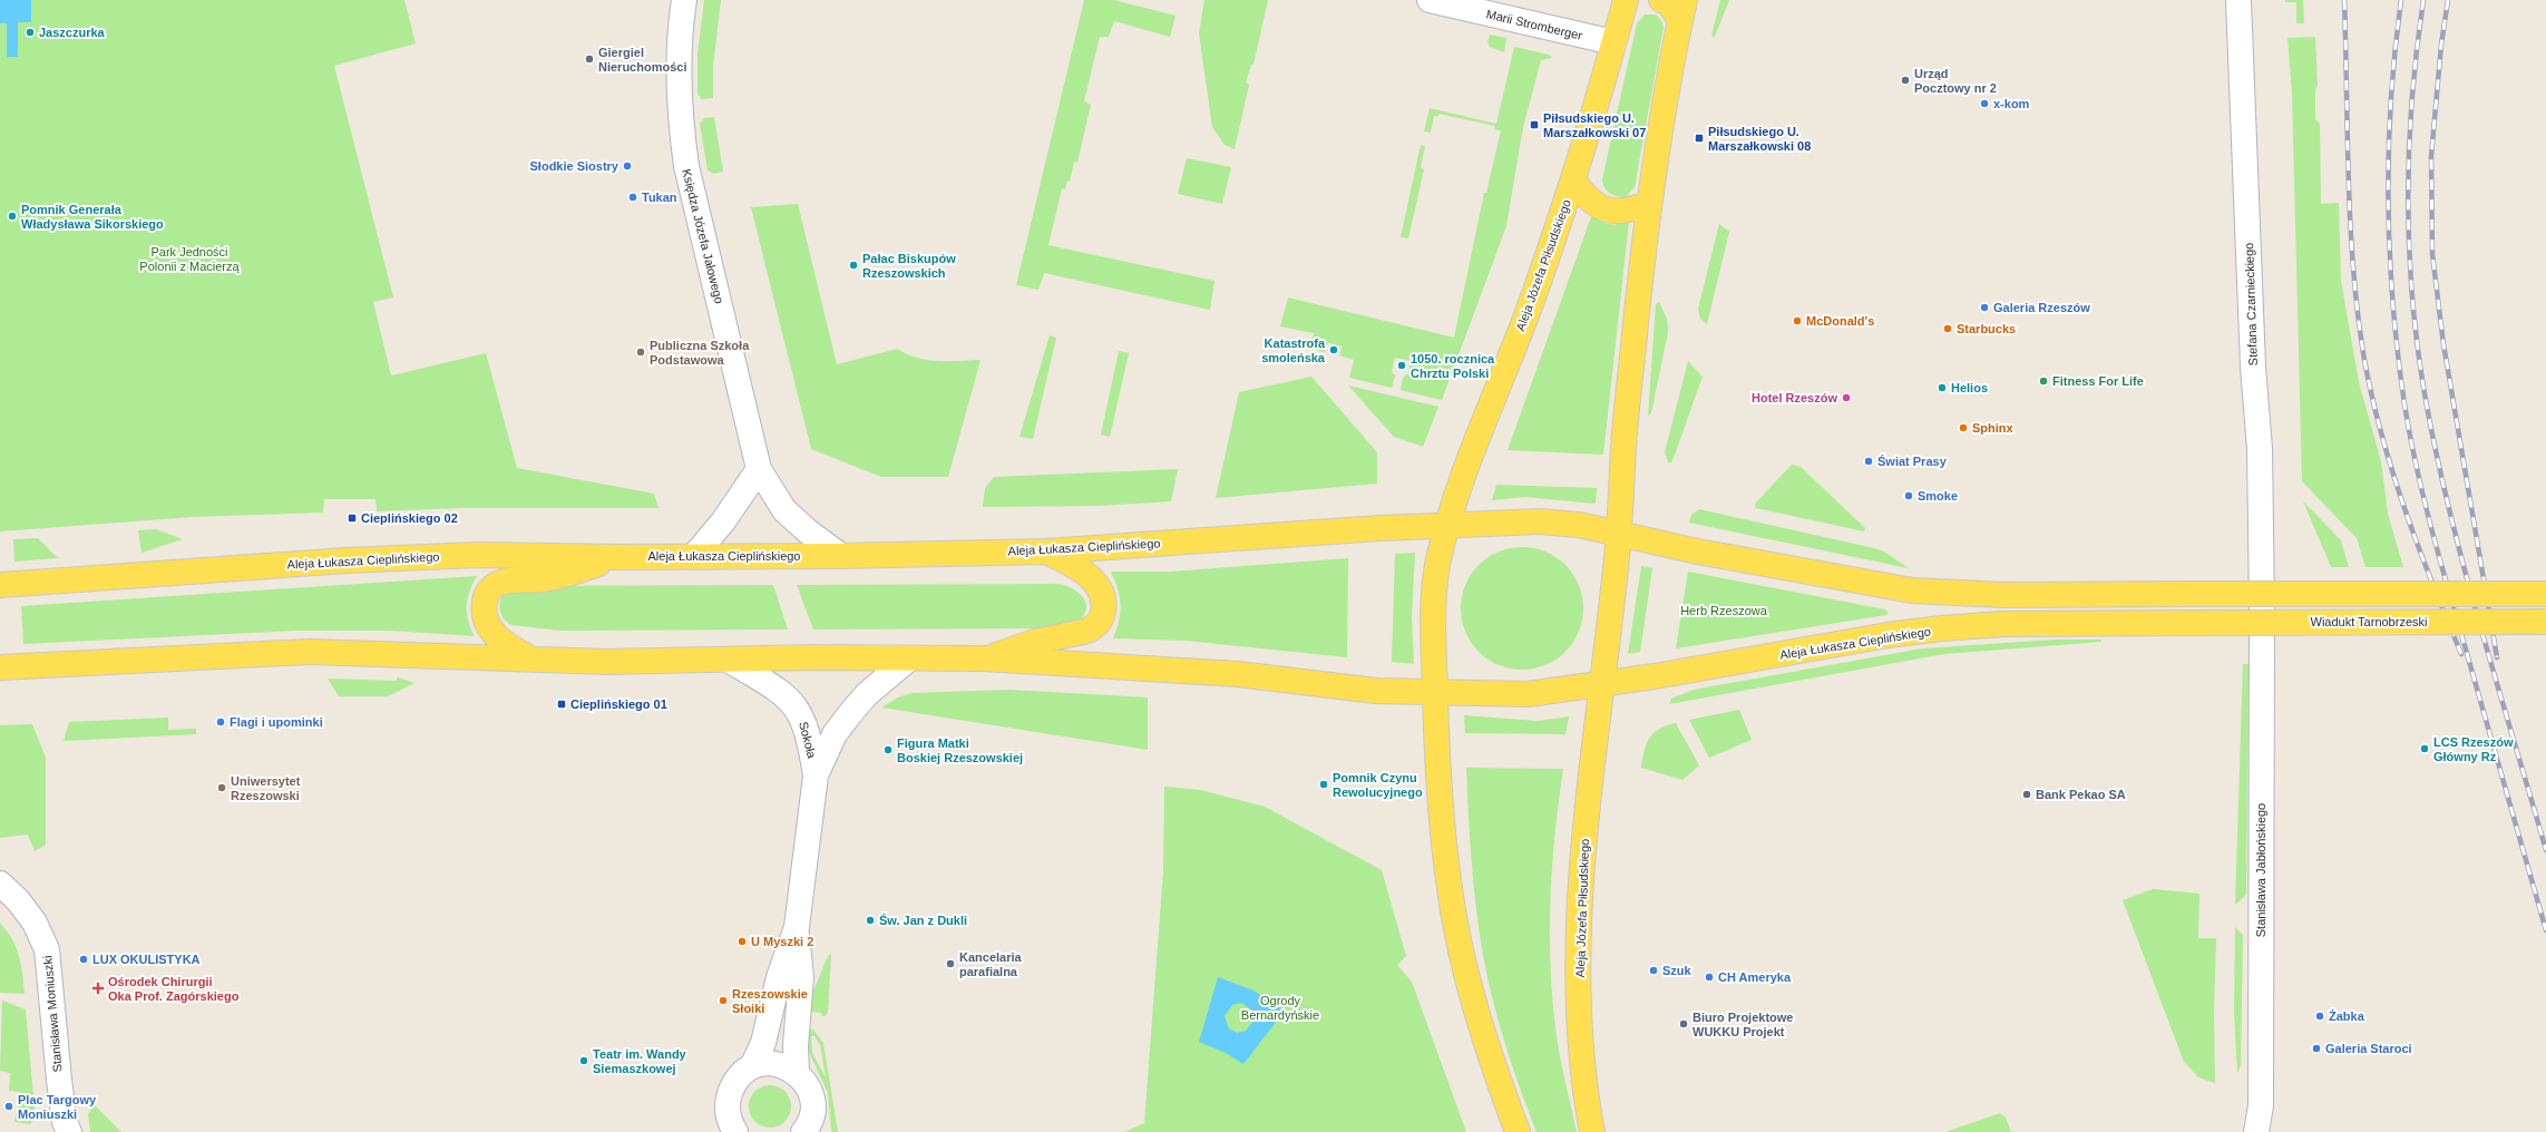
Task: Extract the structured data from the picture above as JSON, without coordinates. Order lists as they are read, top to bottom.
{
  "streets": {
    "main road": ["Aleja Józefa Piłsudskiego", "Aleja Łukasza Cieplińskiego", "Wiadukt Tarnobrzeski"],
    "street": [
      "Marii Stromberger",
      "Księdza Józefa Jałowego",
      "Stefana Czarnieckiego",
      "Sokoła",
      "Stanisława Jabłońskiego",
      "Stanisława Moniuszki"
    ]
  },
  "crossings": [
    ["Marii Stromberger", "Aleja Józefa Piłsudskiego"],
    ["Księdza Józefa Jałowego", "Aleja Łukasza Cieplińskiego"],
    ["Aleja Józefa Piłsudskiego", "Aleja Łukasza Cieplińskiego"],
    ["Stefana Czarnieckiego", "Stanisława Jabłońskiego"],
    ["Aleja Łukasza Cieplińskiego", "Wiadukt Tarnobrzeski"]
  ],
  "parks": ["Park Jedności Polonii z Macierzą", "Herb Rzeszowa", "Ogrody Bernardyńskie"],
  "places": {
    "other": [
      "Jaszczurka",
      "Giergiel Nieruchomości",
      "Urząd Pocztowy nr 2",
      "x-kom",
      "Słodkie Siostry",
      "Tukan",
      "Pomnik Generała Władysława Sikorskiego",
      "Pałac Biskupów Rzeszowskich",
      "Galeria Rzeszów",
      "McDonald's",
      "Starbucks",
      "Katastrofa smoleńska",
      "Publiczna Szkoła Podstawowa",
      "1050. rocznica Chrztu Polski",
      "Fitness For Life",
      "Helios",
      "Hotel Rzeszów",
      "Sphinx",
      "Świat Prasy",
      "Smoke",
      "Flagi i upominki",
      "LCS Rzeszów Główny Rz",
      "Figura Matki Boskiej Rzeszowskiej",
      "Pomnik Czynu Rewolucyjnego",
      "Uniwersytet Rzeszowski",
      "Bank Pekao SA",
      "Św. Jan z Dukli",
      "U Myszki 2",
      "LUX OKULISTYKA",
      "Kancelaria parafialna",
      "Szuk",
      "CH Ameryka",
      "Rzeszowskie Słoiki",
      "Żabka",
      "Biuro Projektowe WUKKU Projekt",
      "Galeria Staroci",
      "Teatr im. Wandy Siemaszkowej",
      "Plac Targowy Moniuszki"
    ],
    "transit": [
      "Piłsudskiego U. Marszałkowski 07",
      "Piłsudskiego U. Marszałkowski 08",
      "Cieplińskiego 02",
      "Cieplińskiego 01"
    ],
    "health": ["Ośrodek Chirurgii Oka Prof. Zagórskiego"]
  }
}
